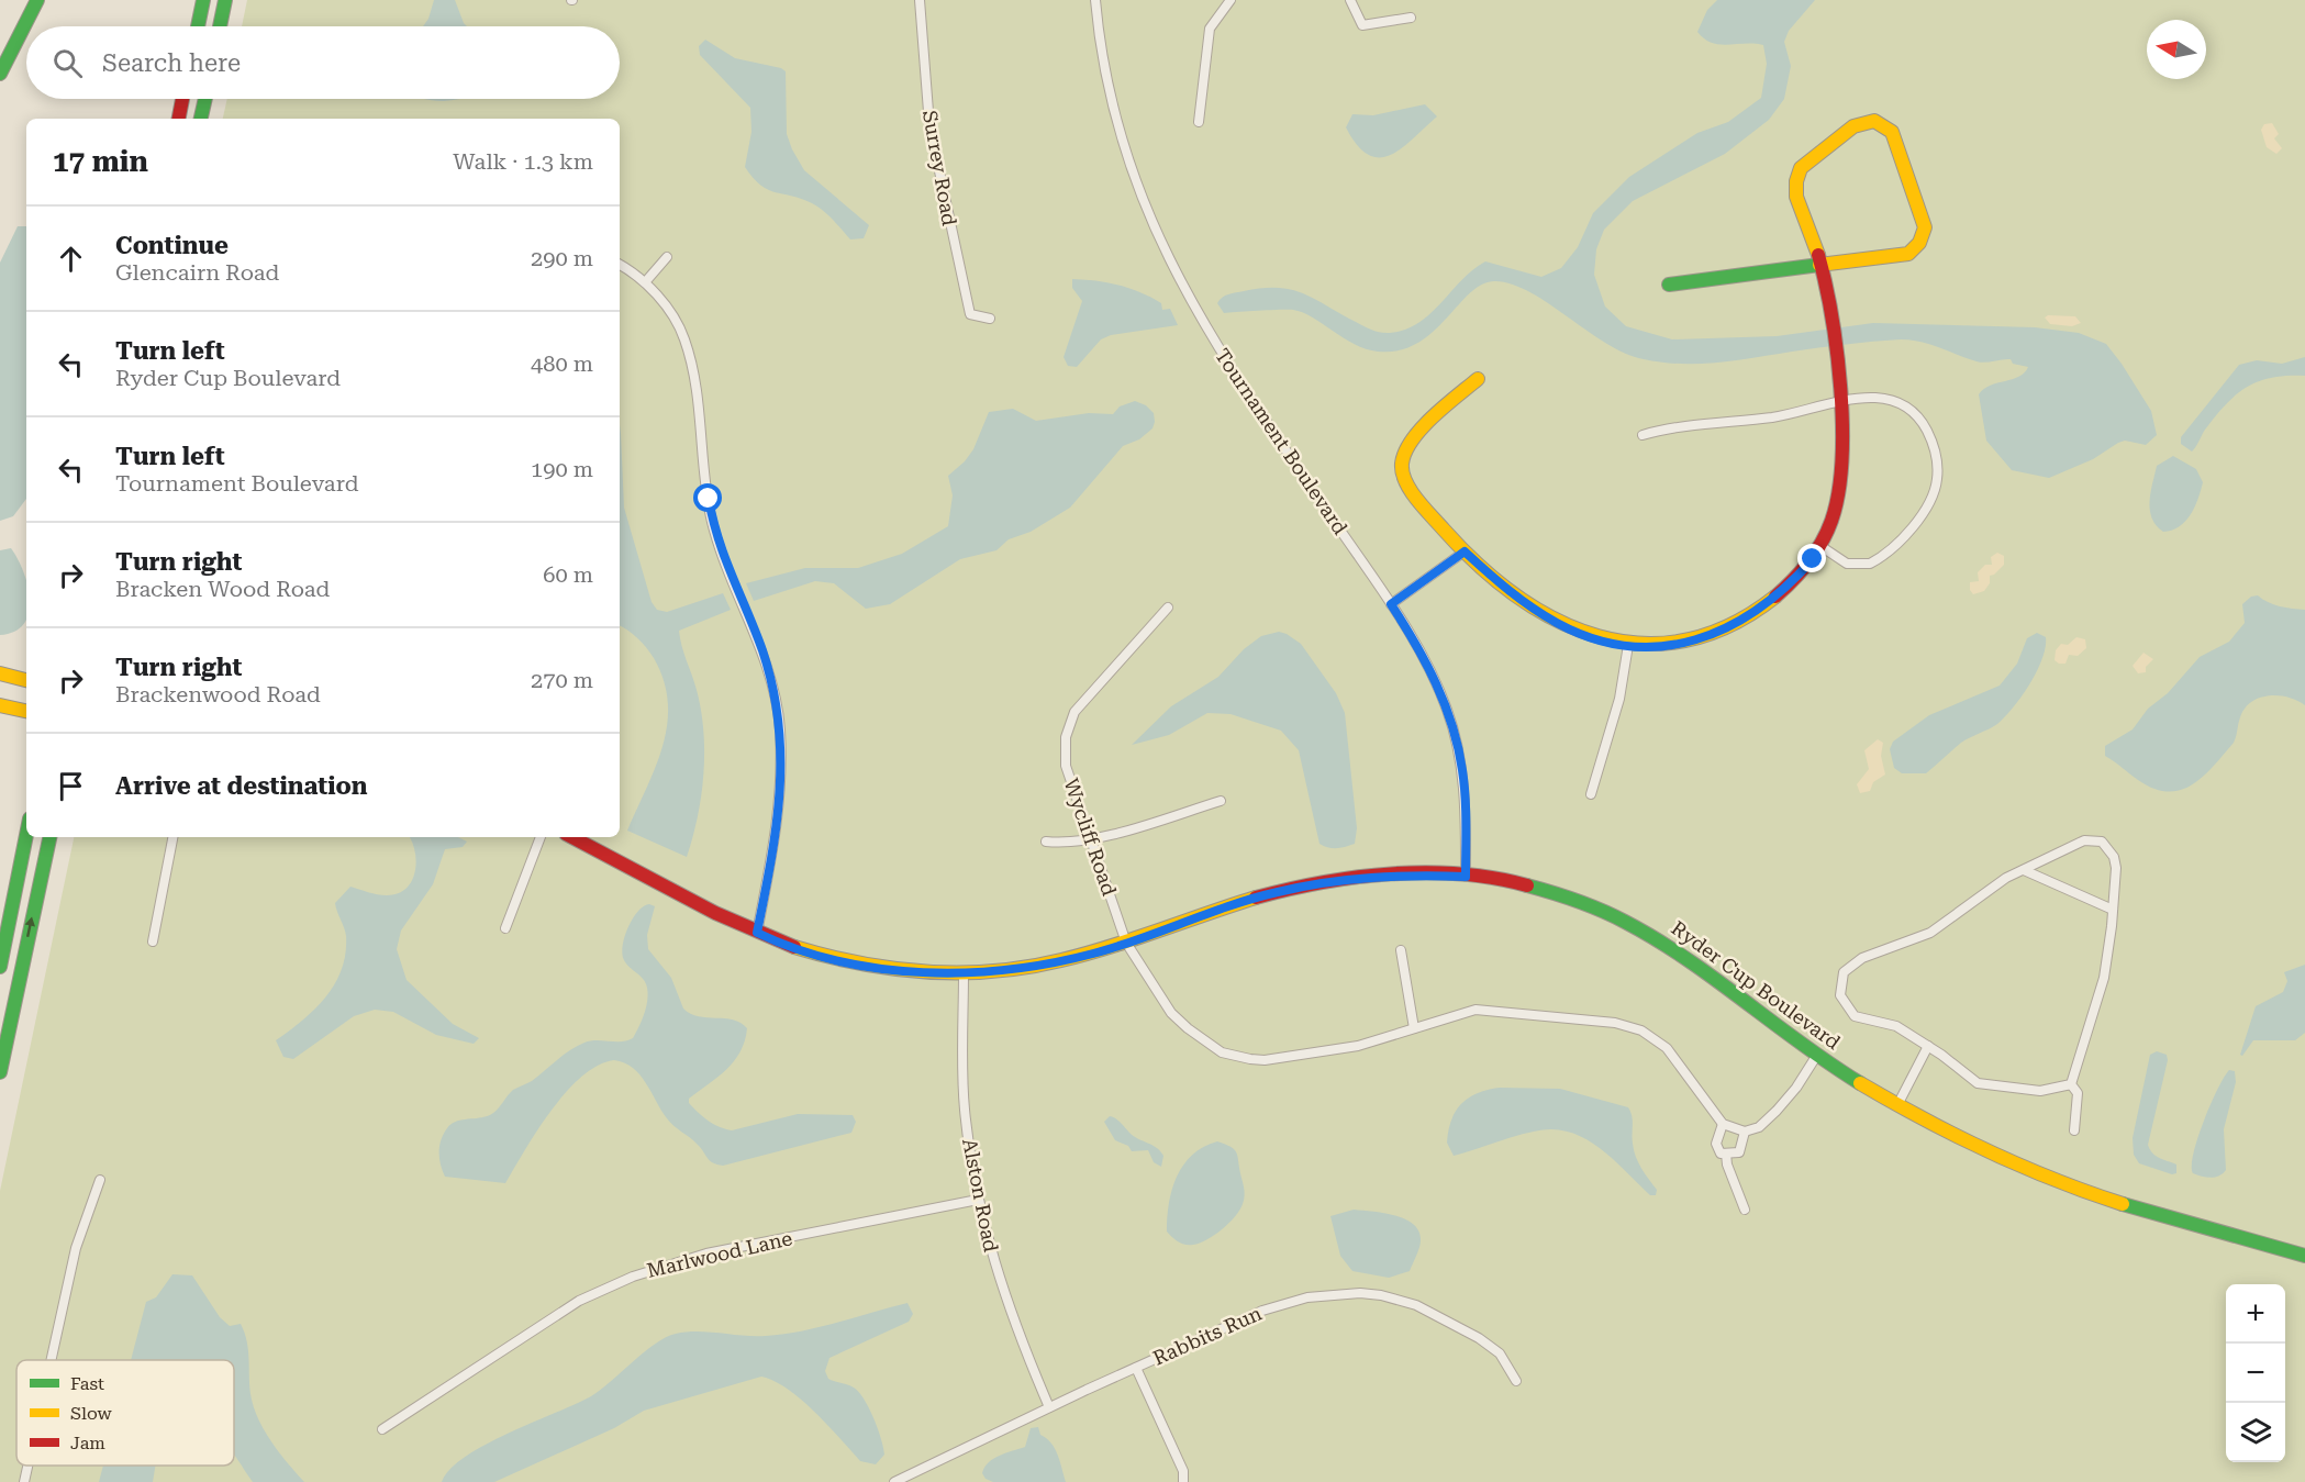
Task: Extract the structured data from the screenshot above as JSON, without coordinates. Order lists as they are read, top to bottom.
{
  "streets": {
    "street": [
      "Surrey Road",
      "Tournament Boulevard",
      "Wycliff Road",
      "Ryder Cup Boulevard",
      "Alston Road",
      "Marlwood Lane",
      "Rabbits Run"
    ]
  },
  "crossings": [
    ["Tournament Boulevard", "Ryder Cup Boulevard"],
    ["Wycliff Road", "Ryder Cup Boulevard"],
    ["Ryder Cup Boulevard", "Alston Road"],
    ["Alston Road", "Marlwood Lane"],
    ["Alston Road", "Rabbits Run"]
  ],
  "legend": ["Fast", "Slow", "Jam"],
  "north": "left",
  "page": {
    "search": "Search here",
    "heading": ["17 min", "Walk · 1.3 km"],
    "list": [
      ["Continue", "Glencairn Road", "290 m"],
      ["Turn left", "Ryder Cup Boulevard", "480 m"],
      ["Turn left", "Tournament Boulevard", "190 m"],
      ["Turn right", "Bracken Wood Road", "60 m"],
      ["Turn right", "Brackenwood Road", "270 m"],
      "Arrive at destination"
    ],
    "map_buttons": ["+", "−"]
  }
}
